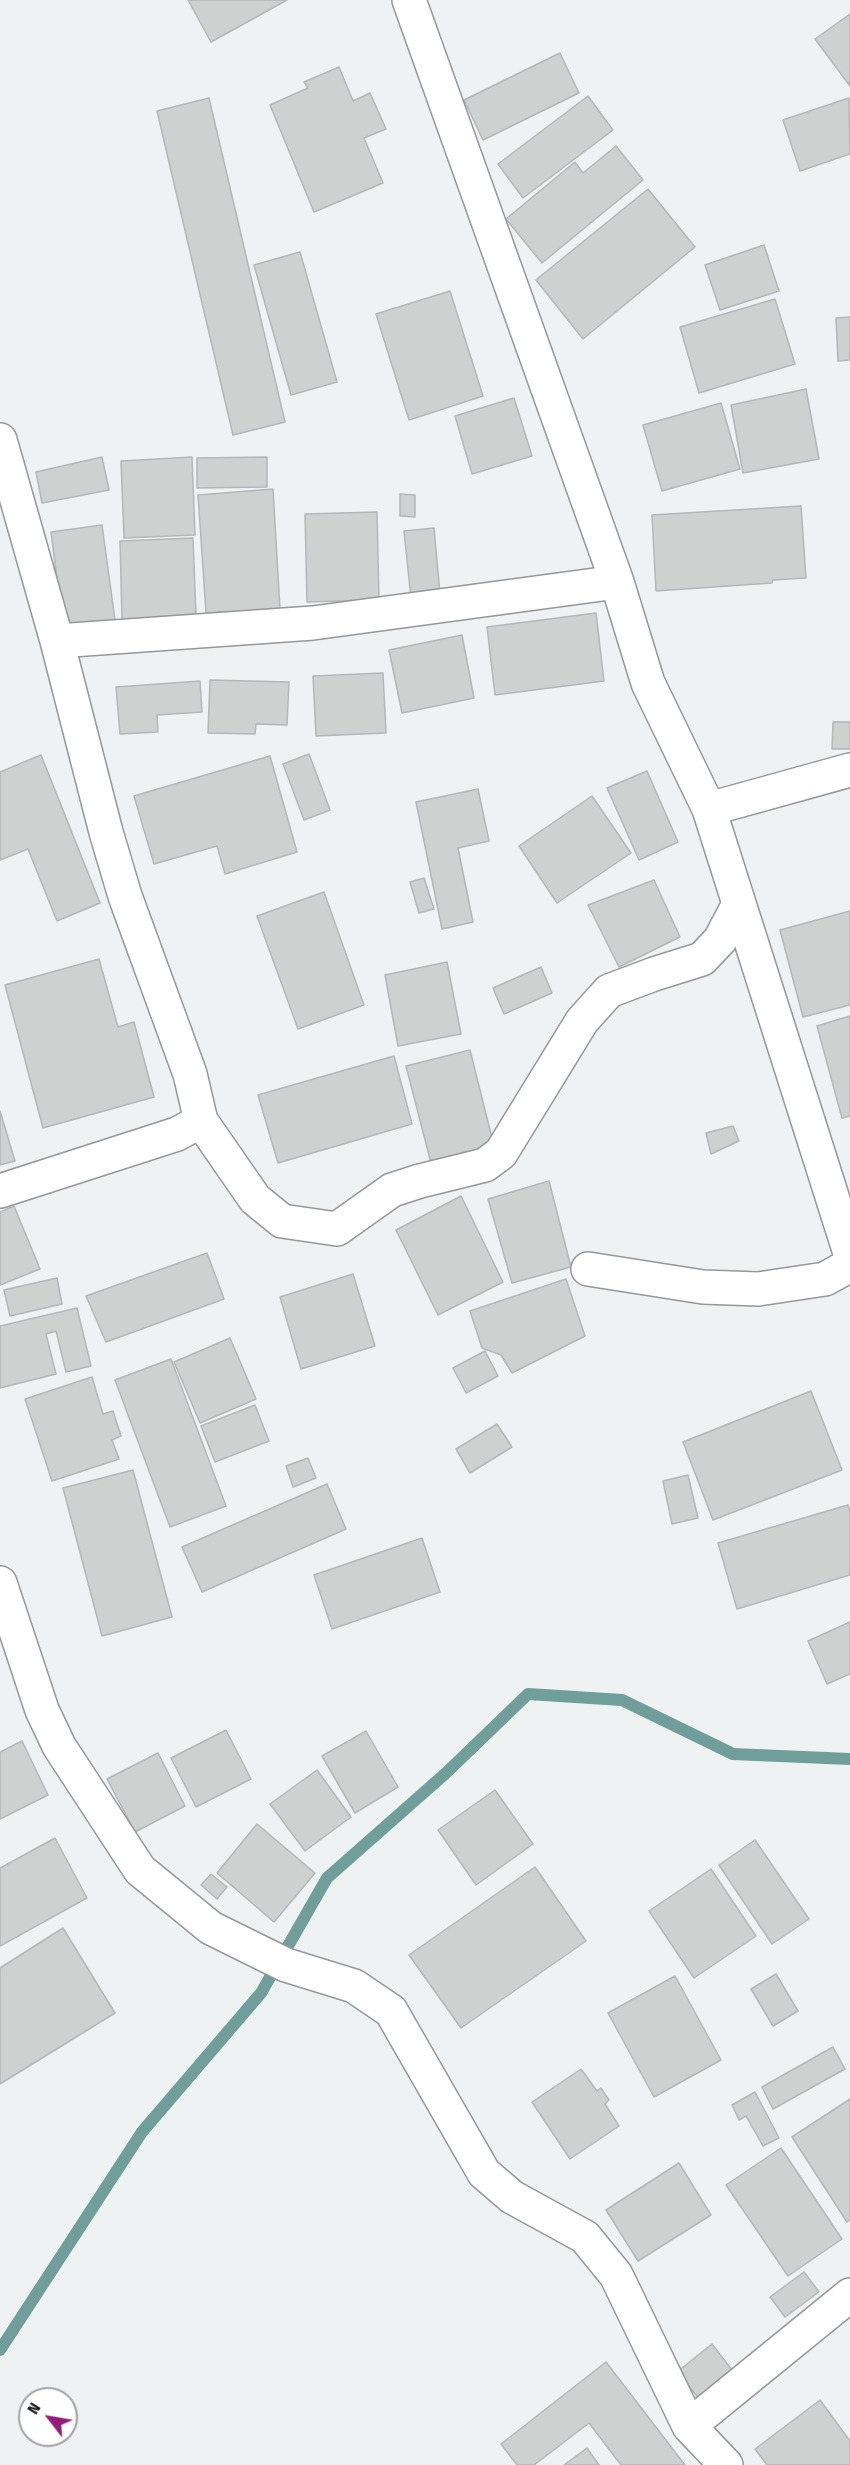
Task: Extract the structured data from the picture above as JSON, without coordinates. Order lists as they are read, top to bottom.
{
  "north": "top left"
}
